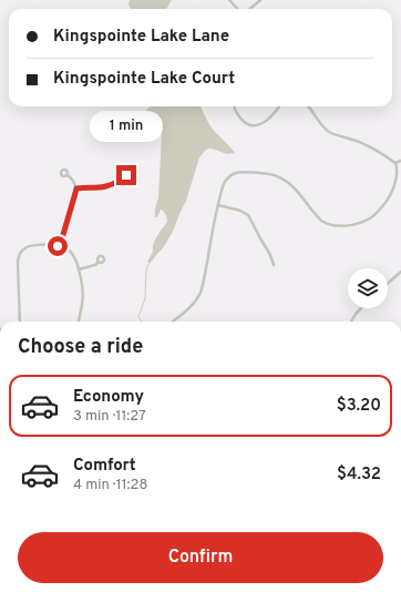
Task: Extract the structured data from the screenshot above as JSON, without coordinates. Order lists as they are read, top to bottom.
{
  "page": {
    "banner": ["Kingspointe Lake Lane", "Kingspointe Lake Court"],
    "bubble": "1 min",
    "heading": "Choose a ride",
    "list": [
      {
        "name": "Economy",
        "note": "3 min · 11:27",
        "value": "$3.20"
      },
      {
        "name": "Comfort",
        "note": "4 min · 11:28",
        "value": "$4.32"
      }
    ],
    "buttons": "Confirm"
  }
}
